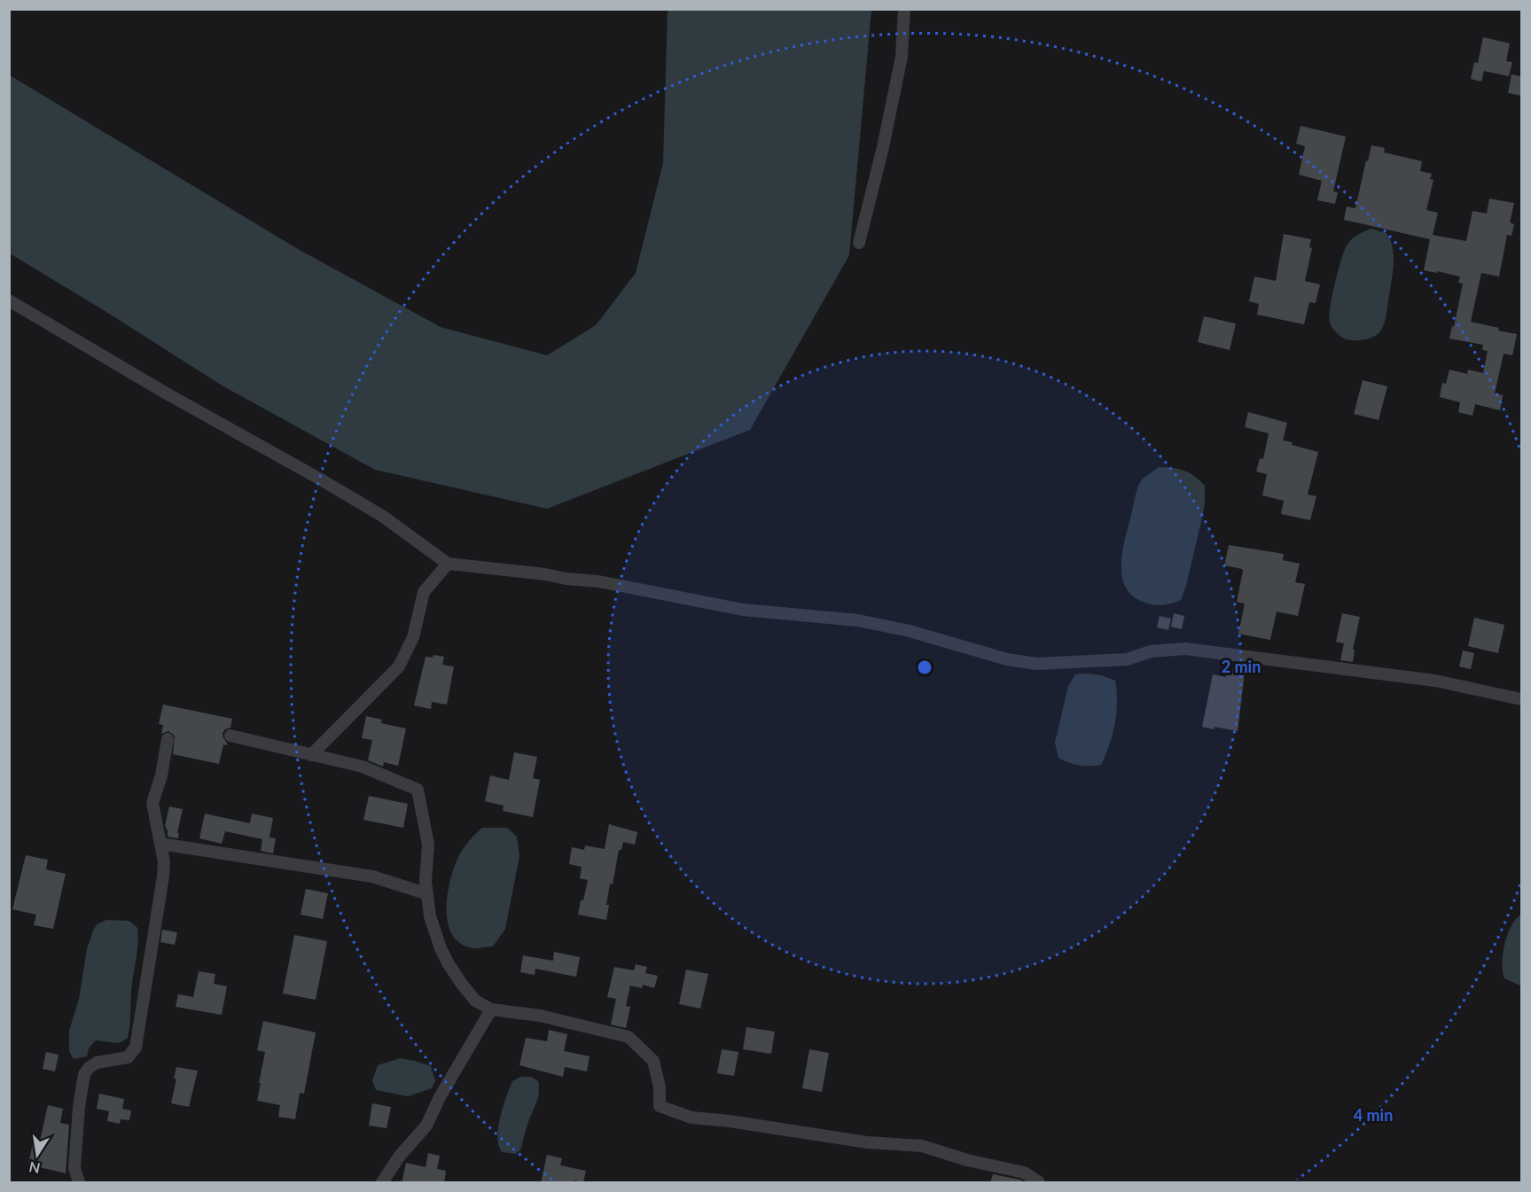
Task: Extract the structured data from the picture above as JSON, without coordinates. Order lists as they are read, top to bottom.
{
  "north": "bottom",
  "rings": ["2 min", "4 min"]
}
